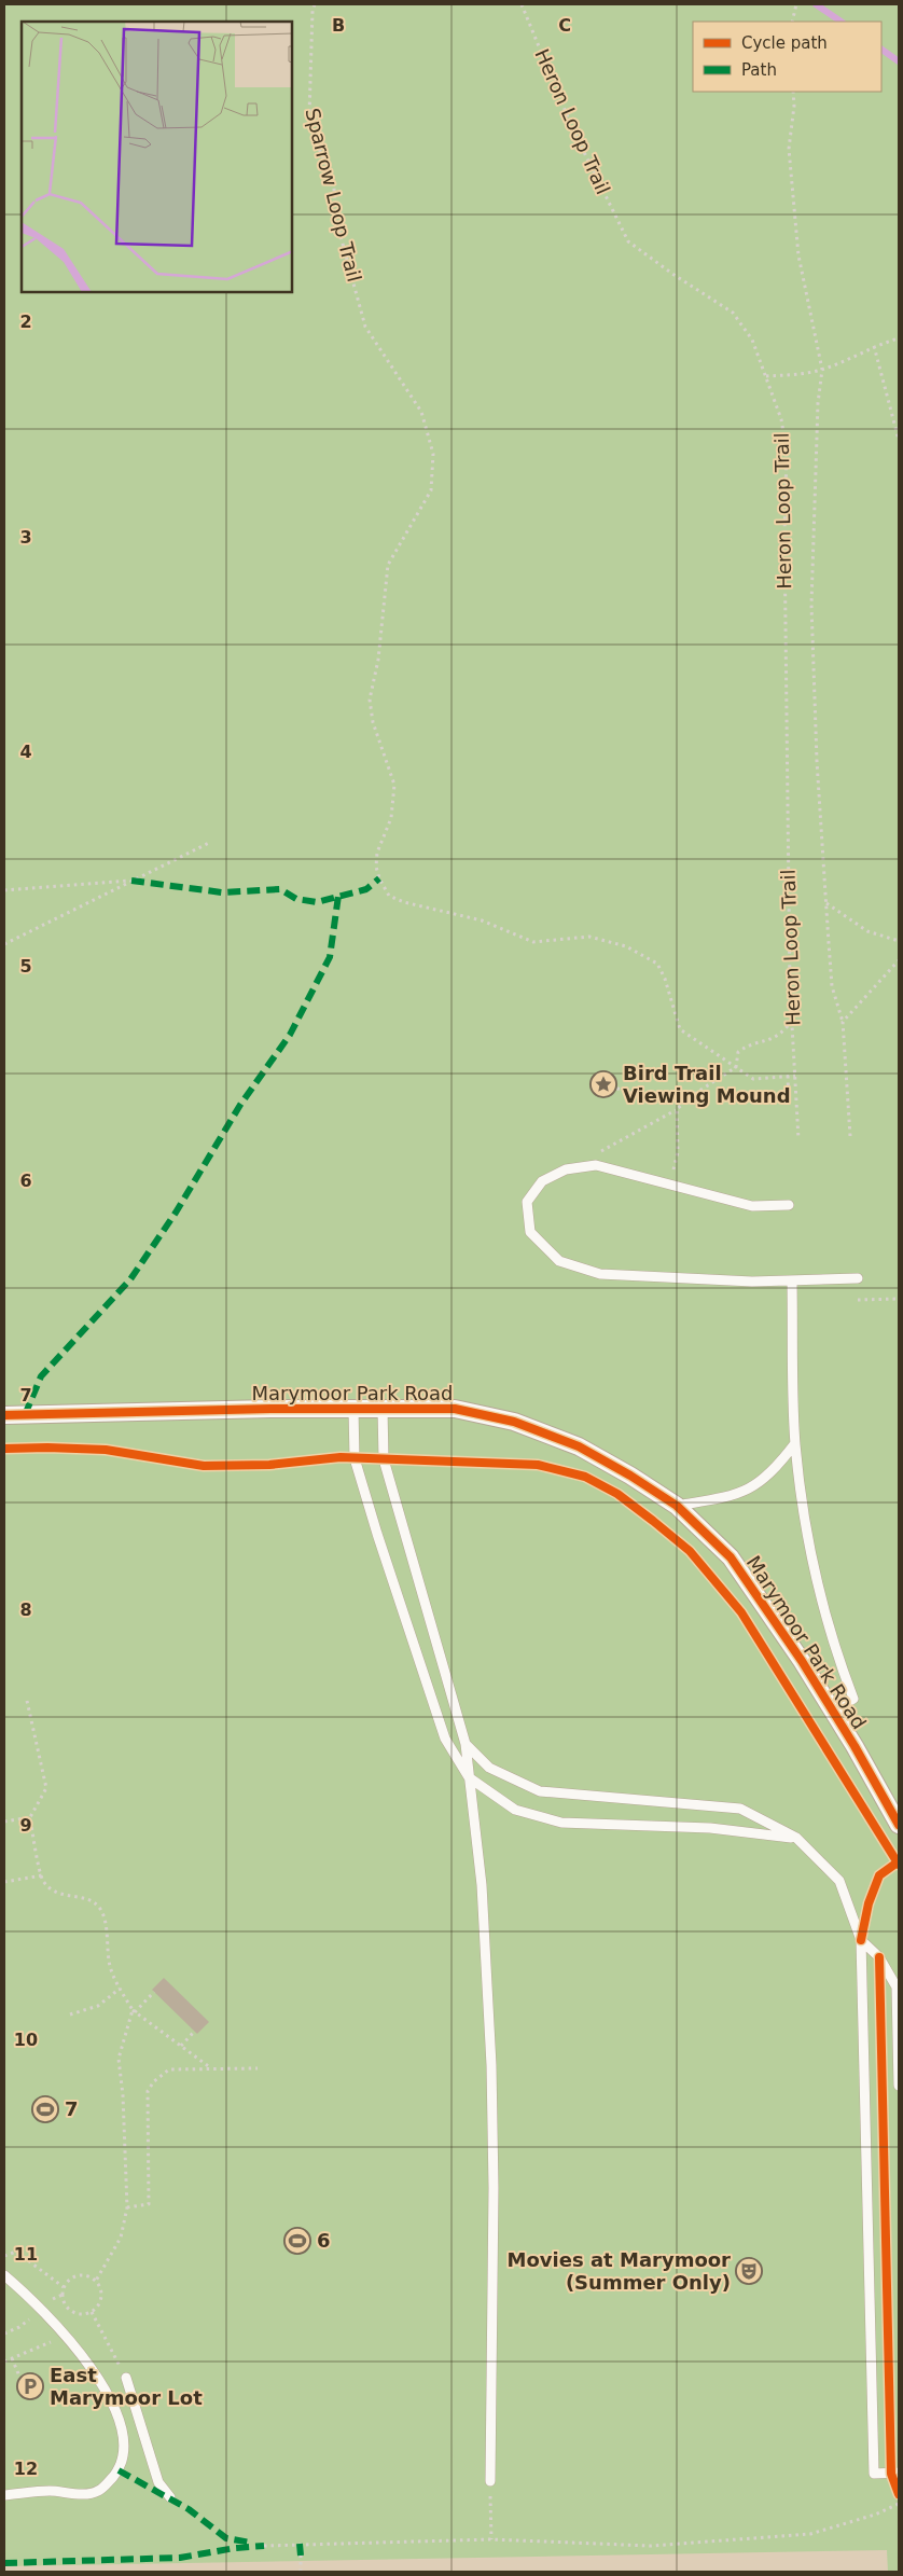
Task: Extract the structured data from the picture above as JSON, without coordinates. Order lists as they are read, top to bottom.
{
  "streets": {
    "street": ["Marymoor Park Road"],
    "path": ["Heron Loop Trail", "Sparrow Loop Trail"]
  },
  "crossings": [
    ["Heron Loop Trail", "Sparrow Loop Trail"]
  ],
  "places": {
    "place": ["Bird Trail Viewing Mound"],
    "sports": ["7", "6"],
    "theatre": ["Movies at Marymoor (Summer Only)"],
    "parking": ["East Marymoor Lot"]
  },
  "legend": ["Cycle path", "Path"],
  "grid": {
    "columns": ["B", "C"],
    "rows": [
      "2",
      "3",
      "4",
      "5",
      "6",
      "7",
      "8",
      "9",
      "10",
      "11",
      "12"
    ]
  }
}
